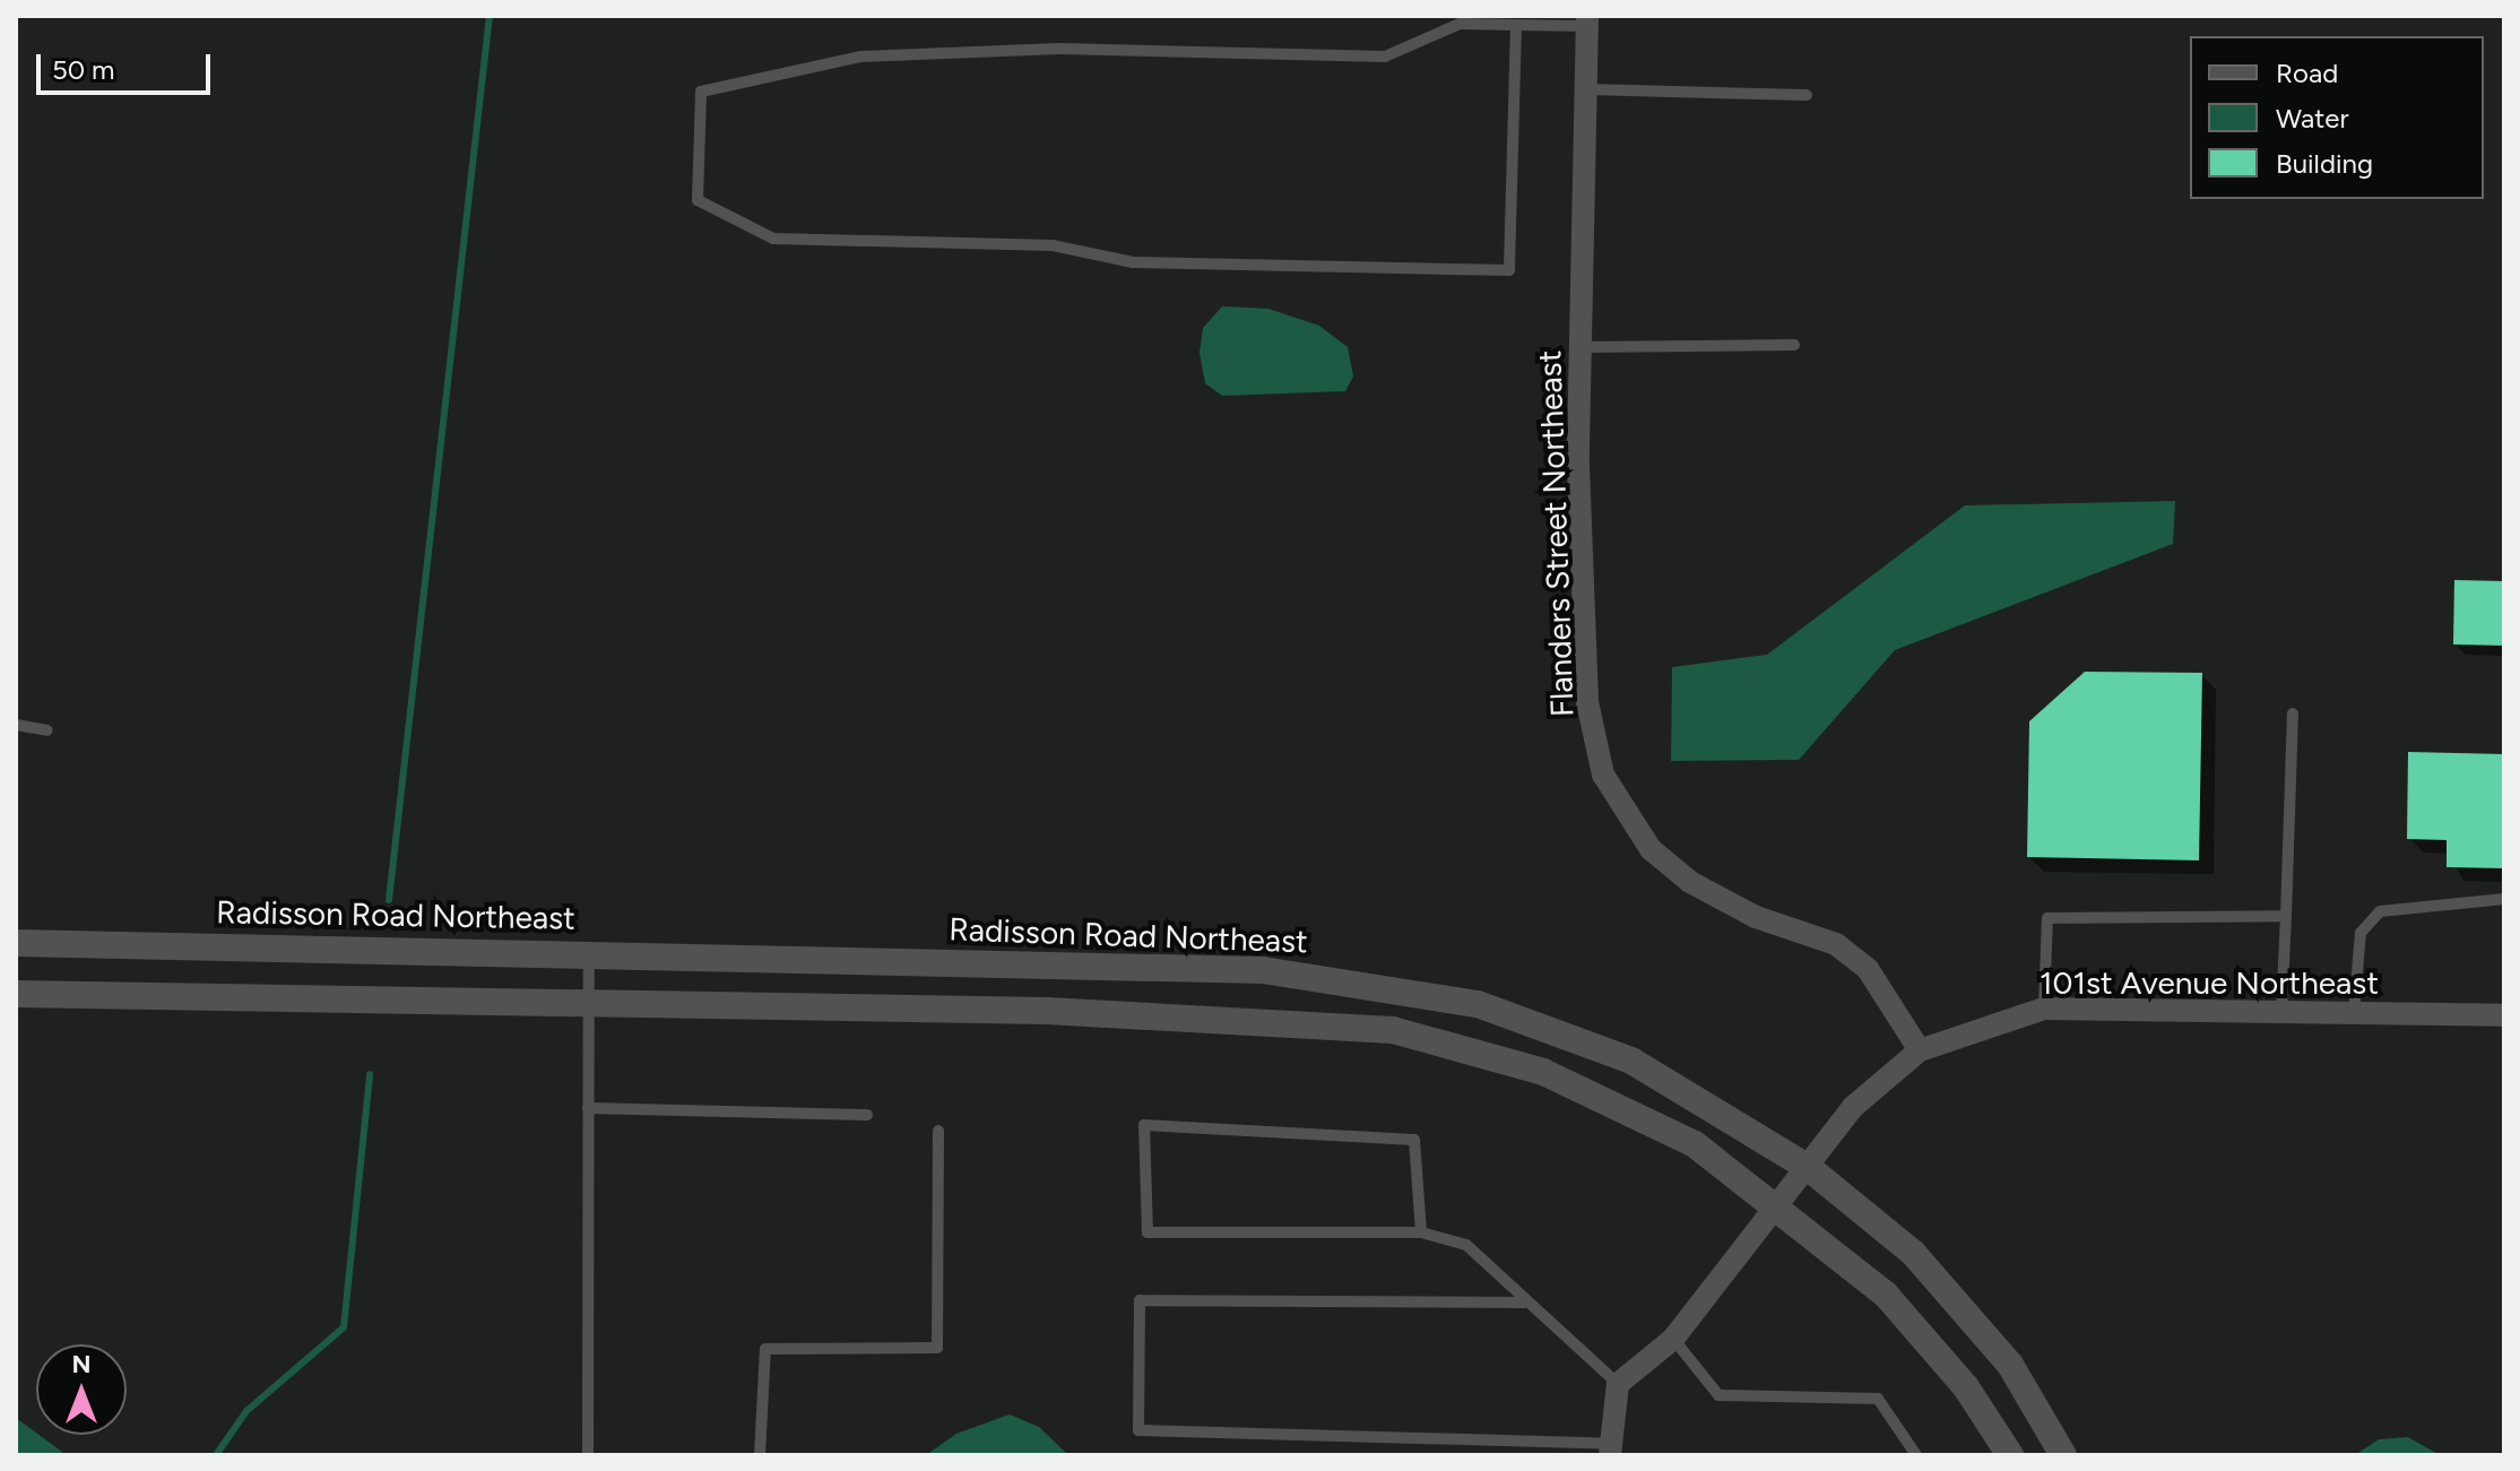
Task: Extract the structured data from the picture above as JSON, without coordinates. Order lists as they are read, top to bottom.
{
  "streets": {
    "main road": ["Radisson Road Northeast"],
    "street": ["Flanders Street Northeast", "101st Avenue Northeast"]
  },
  "crossings": [
    ["Flanders Street Northeast", "101st Avenue Northeast"],
    ["Radisson Road Northeast", "101st Avenue Northeast"]
  ],
  "legend": ["Road", "Water", "Building"],
  "scale_bar": "50 m",
  "north": "top"
}
